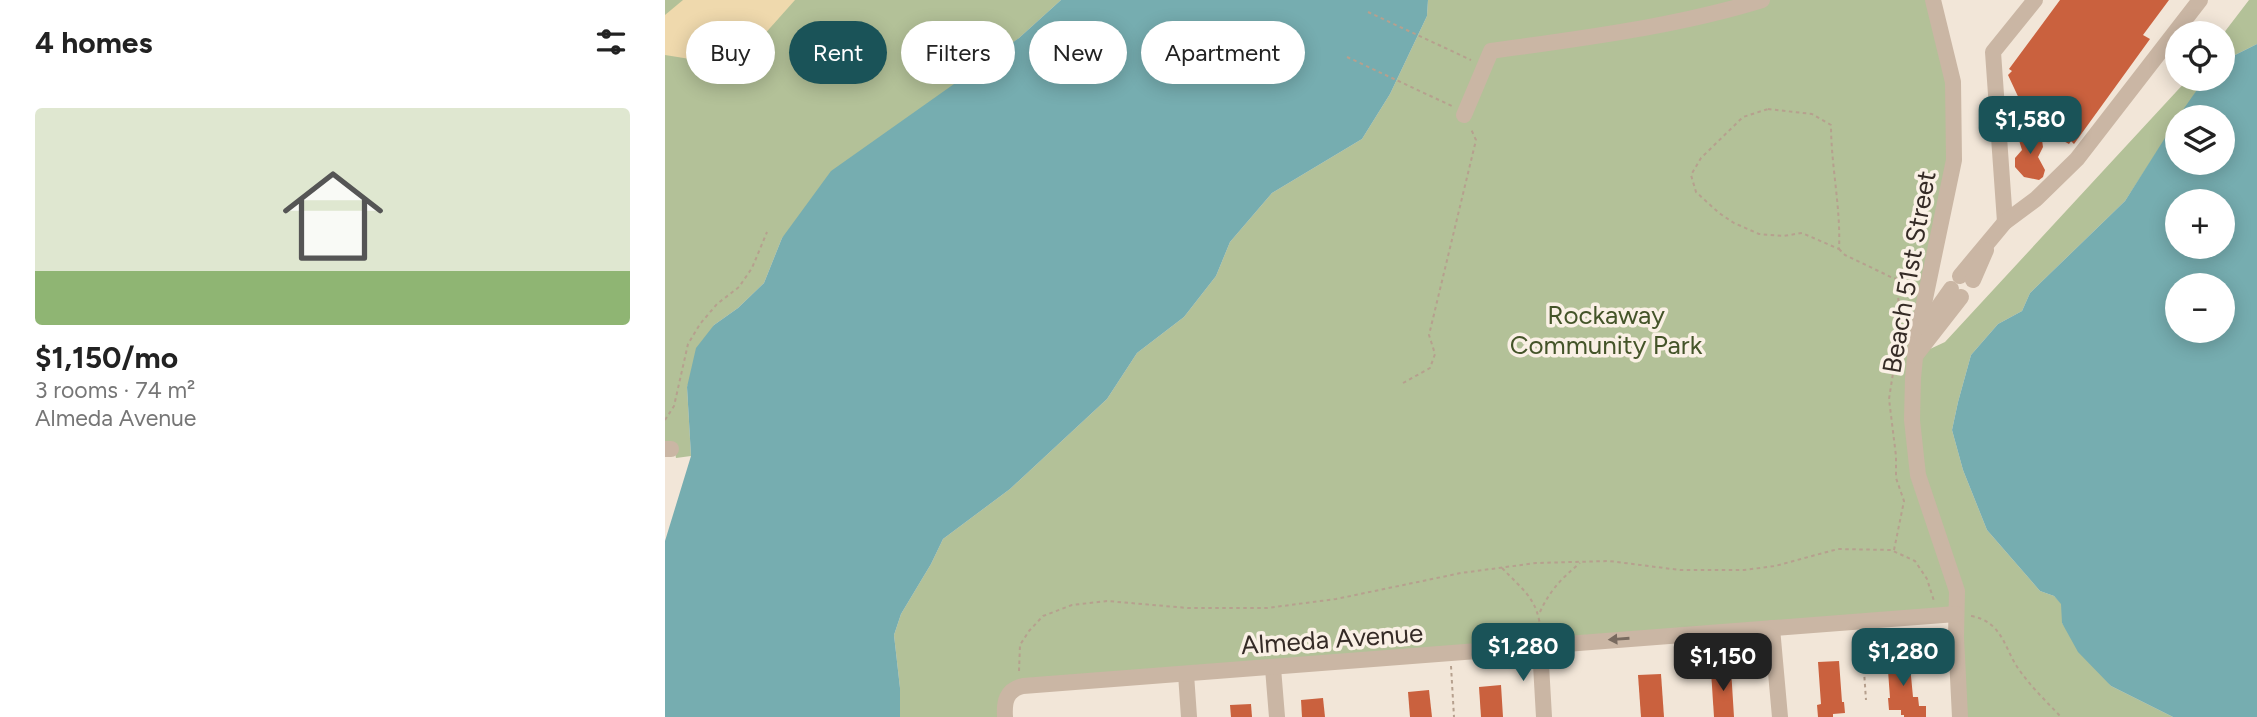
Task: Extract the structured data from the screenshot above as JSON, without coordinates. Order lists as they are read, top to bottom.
{
  "streets": {
    "street": ["Beach 51st Street", "Almeda Avenue"]
  },
  "crossings": [
    ["Beach 51st Street", "Almeda Avenue"]
  ],
  "parks": ["Rockaway Community Park"],
  "page": {
    "heading": "4 homes",
    "map_buttons": ["+", "−"],
    "chip": [
      "Buy",
      "Rent",
      "Filters",
      "New",
      "Apartment"
    ],
    "list": [
      {
        "name": "$1,150/mo",
        "note": "3 rooms · 74 m² · Almeda Avenue"
      }
    ],
    "price": [
      "$1,580",
      "$1,280",
      "$1,280",
      "$1,150"
    ]
  }
}
